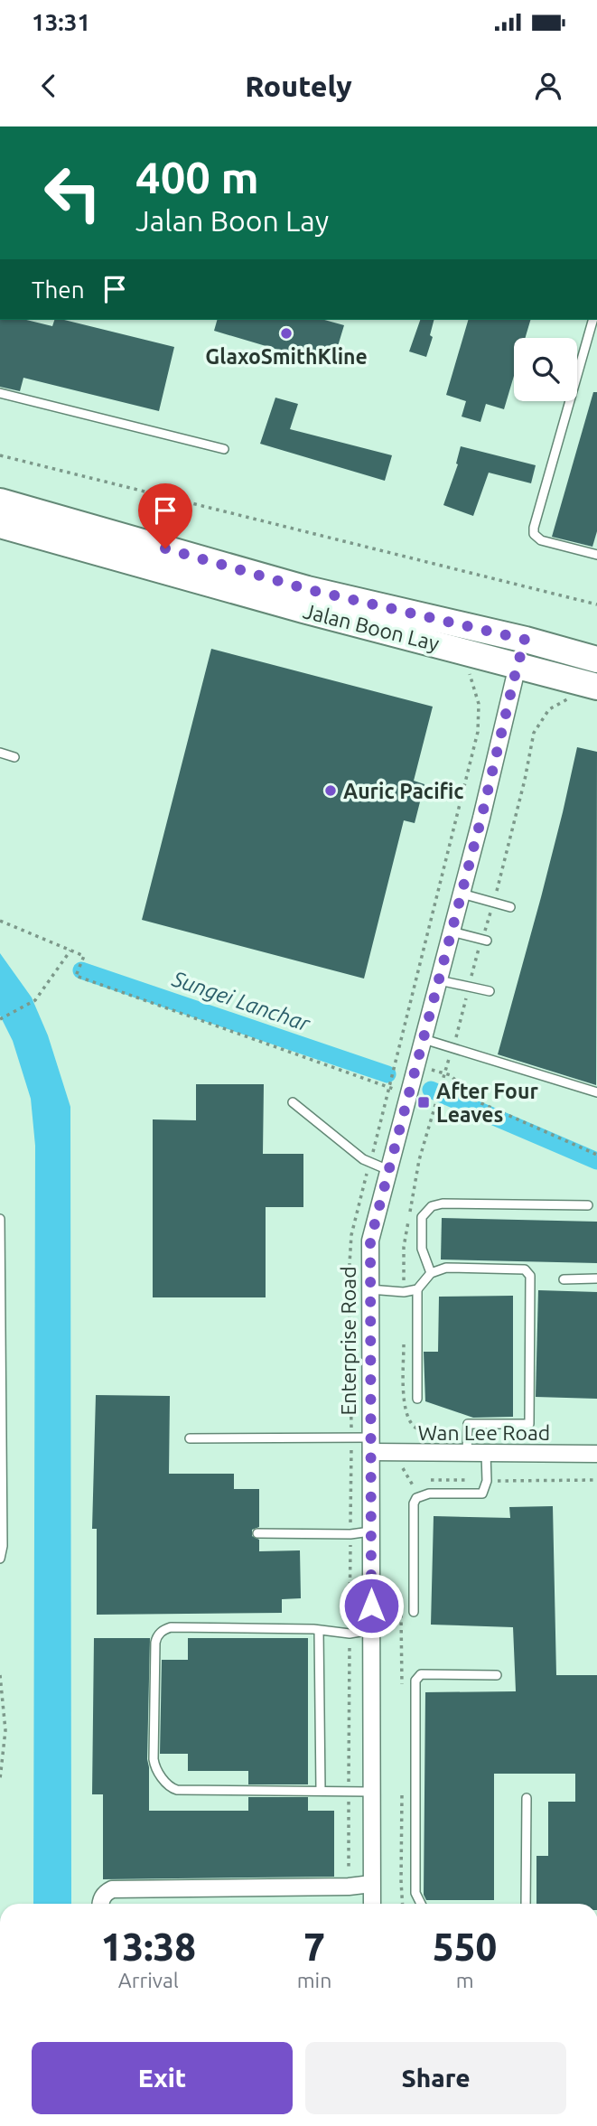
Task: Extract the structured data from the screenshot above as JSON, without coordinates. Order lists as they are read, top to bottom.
{
  "streets": {
    "main road": ["Jalan Boon Lay"],
    "street": ["Enterprise Road", "Wan Lee Road"]
  },
  "crossings": [
    ["Jalan Boon Lay", "Enterprise Road"],
    ["Enterprise Road", "Wan Lee Road"]
  ],
  "water": ["Sungei Lanchar"],
  "places": {
    "other": ["GlaxoSmithKline", "Auric Pacific"],
    "transit": ["After Four Leaves"]
  },
  "page": {
    "status": "13:31",
    "header": "Routely",
    "turn": ["400 m", "Jalan Boon Lay"],
    "then": "Then",
    "eta": [
      "13:38",
      "Arrival",
      "7",
      "min",
      "550",
      "m"
    ],
    "buttons": ["Exit", "Share"]
  }
}
